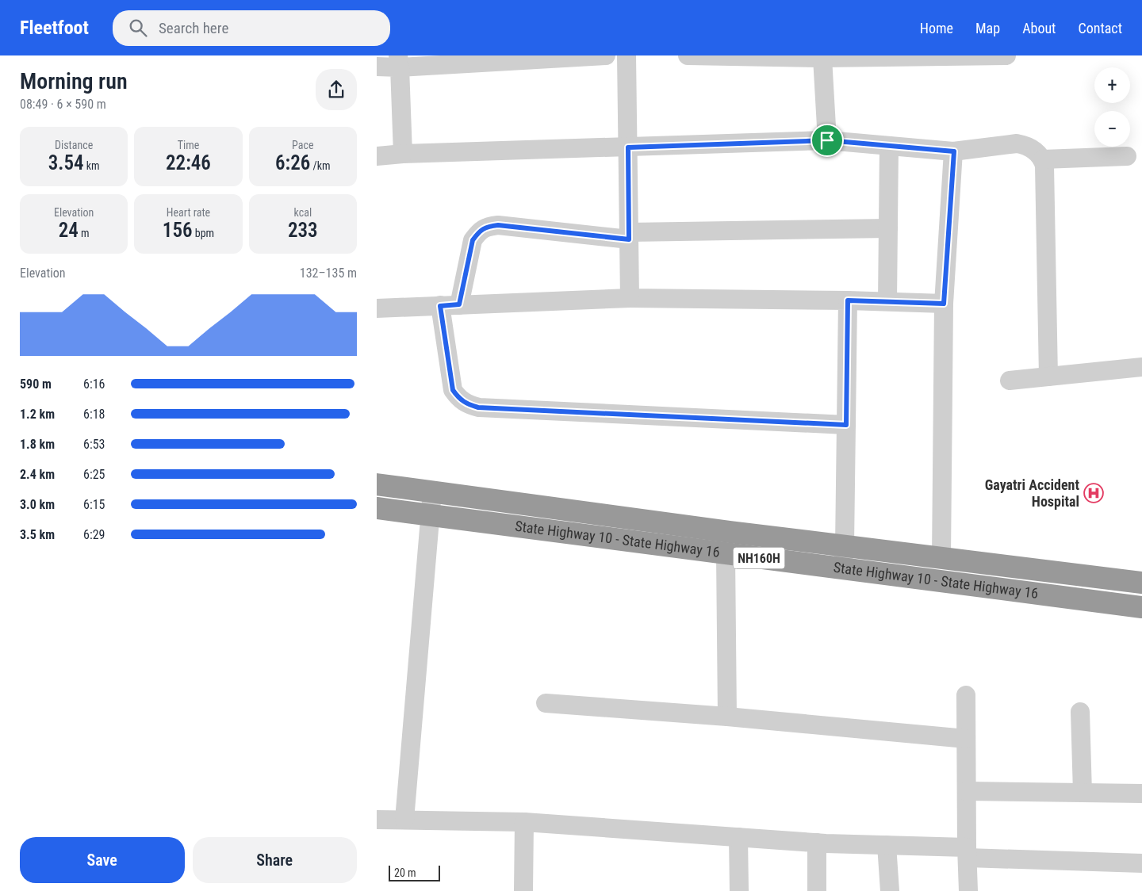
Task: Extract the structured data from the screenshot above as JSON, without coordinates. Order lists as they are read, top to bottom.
{
  "streets": {
    "highway": ["State Highway 10 - State Highway 16", "NH160H"]
  },
  "places": {
    "hospital": ["Gayatri Accident Hospital"]
  },
  "scale_bar": "20 m",
  "page": {
    "header": "Fleetfoot",
    "search": "Search here",
    "nav": [
      "Home",
      "Map",
      "About",
      "Contact"
    ],
    "heading": ["Morning run", "08:49 · 6 × 590 m"],
    "map_buttons": ["+", "−"],
    "stats": [
      ["Distance", "3.54 km"],
      ["Time", "22:46"],
      ["Pace", "6:26 /km"],
      ["Elevation", "24 m"],
      ["Heart rate", "156 bpm"],
      ["kcal", "233"]
    ],
    "chart": ["Elevation", "132–135 m"],
    "list": [
      {
        "name": "590 m",
        "note": "6:16"
      },
      {
        "name": "1.2 km",
        "note": "6:18"
      },
      {
        "name": "1.8 km",
        "note": "6:53"
      },
      {
        "name": "2.4 km",
        "note": "6:25"
      },
      {
        "name": "3.0 km",
        "note": "6:15"
      },
      {
        "name": "3.5 km",
        "note": "6:29"
      }
    ],
    "buttons": ["Save", "Share"],
    "scale": "20 m"
  }
}
